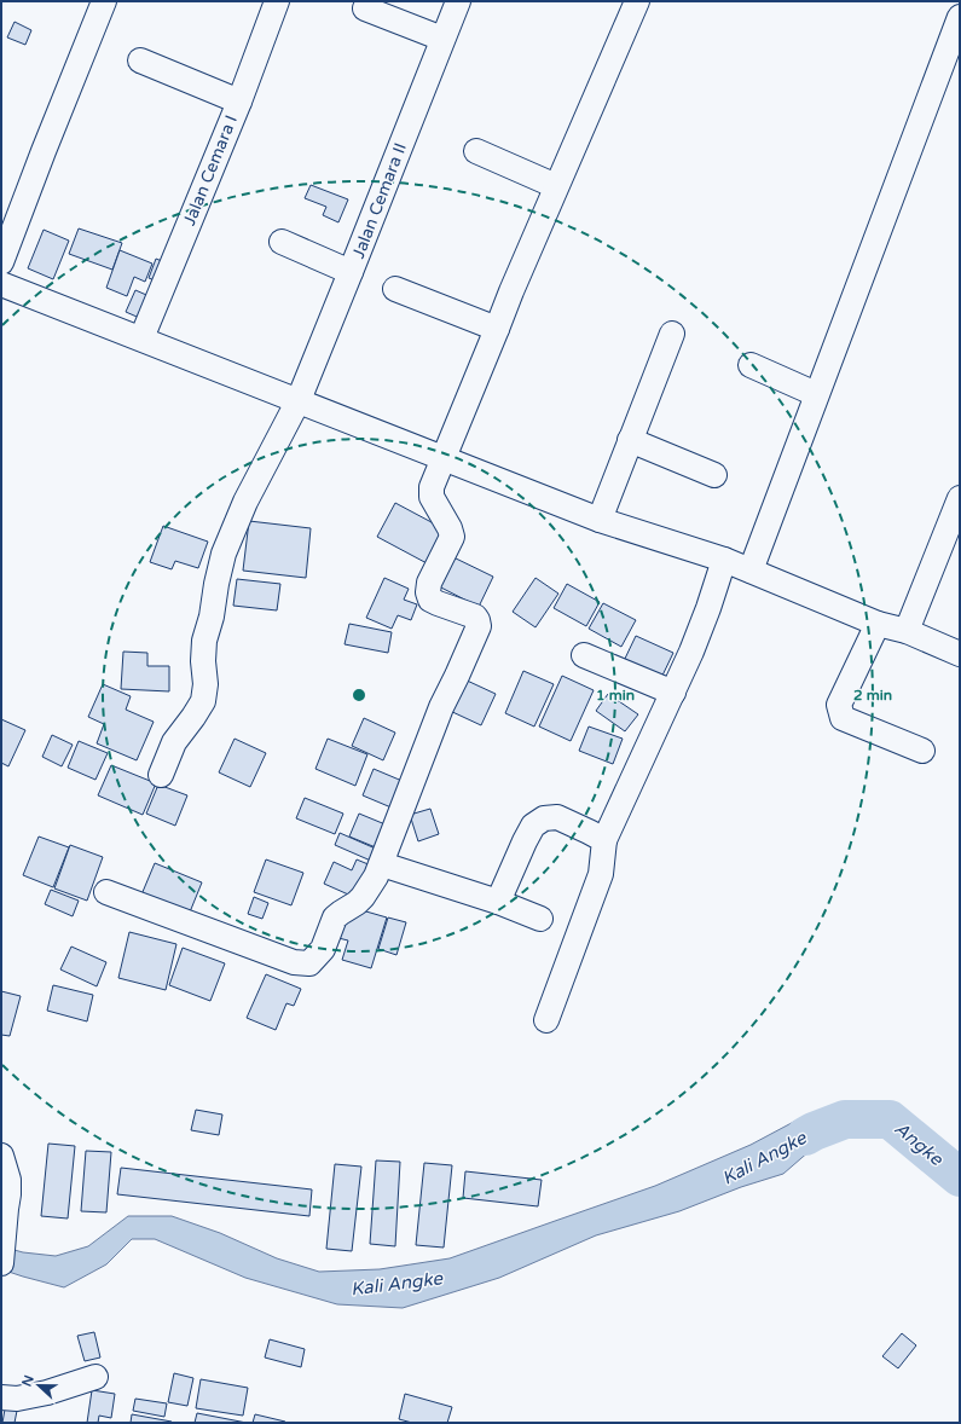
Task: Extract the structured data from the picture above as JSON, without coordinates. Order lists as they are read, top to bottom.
{
  "streets": {
    "street": ["Jalan Cemara I", "Jalan Cemara II"]
  },
  "water": ["Angke", "Kali Angke"],
  "north": "left",
  "rings": ["1 min", "2 min"]
}
